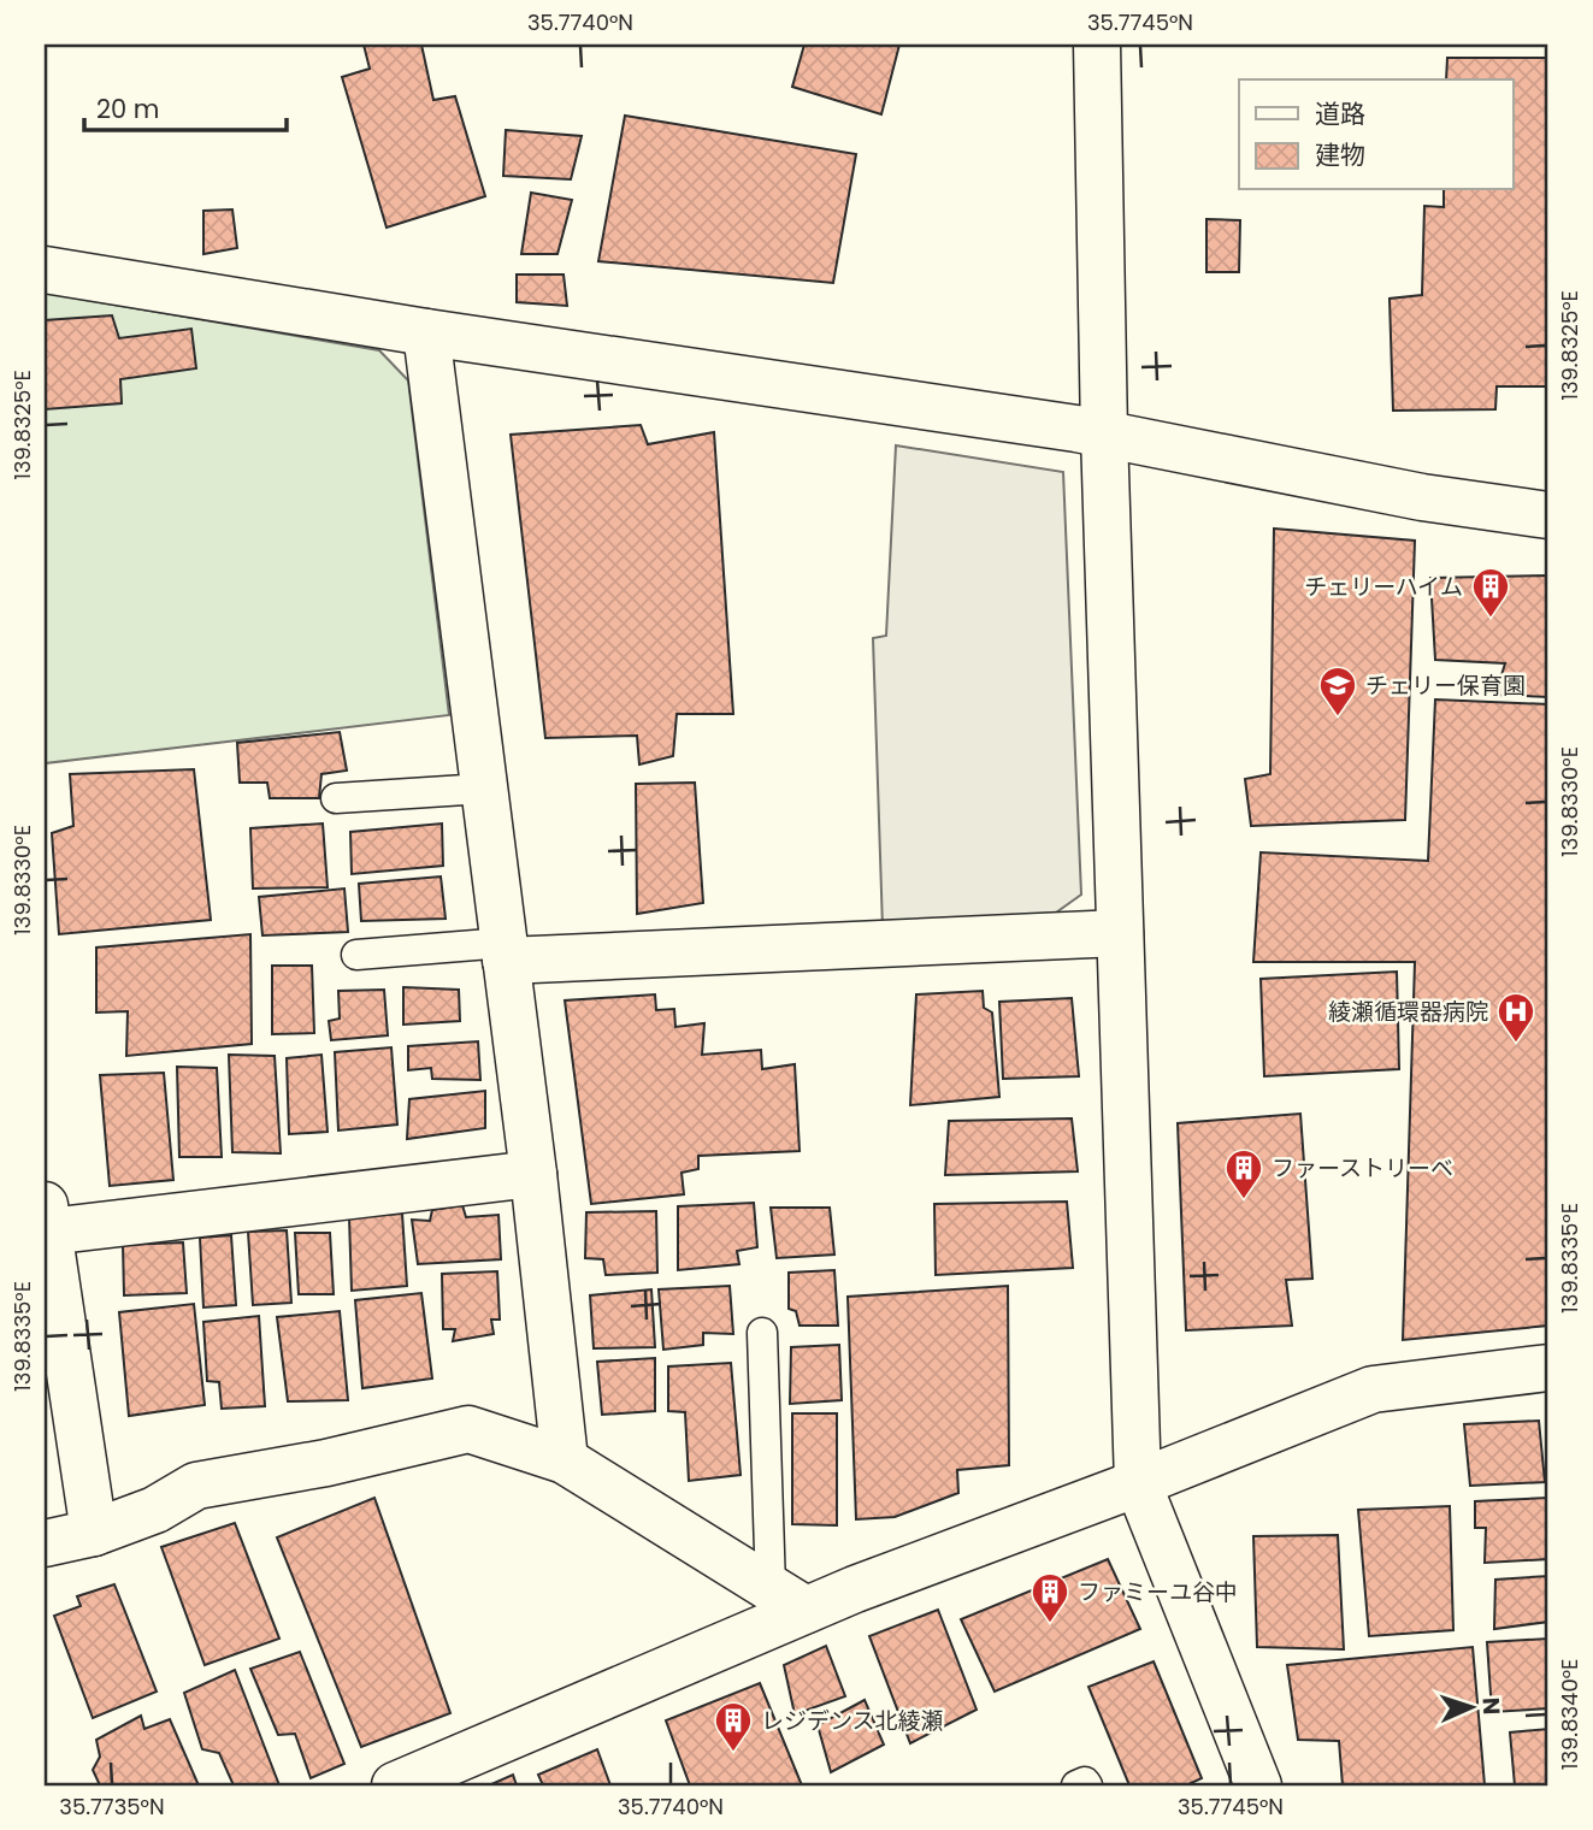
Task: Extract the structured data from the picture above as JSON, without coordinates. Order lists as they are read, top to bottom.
{
  "places": {
    "building": [
      "チェリーハイム",
      "ファーストリーベ",
      "ファミーユ谷中",
      "レジデンス北綾瀬"
    ],
    "school or university": ["チェリー保育園"],
    "hospital": ["綾瀬循環器病院"]
  },
  "legend": ["道路", "建物"],
  "scale_bar": "20 m",
  "north": "right",
  "coordinates": [
    "35.7740°N",
    "35.7745°N",
    "139.8325°E",
    "139.8330°E",
    "139.8335°E",
    "139.8340°E",
    "35.7735°N"
  ]
}
